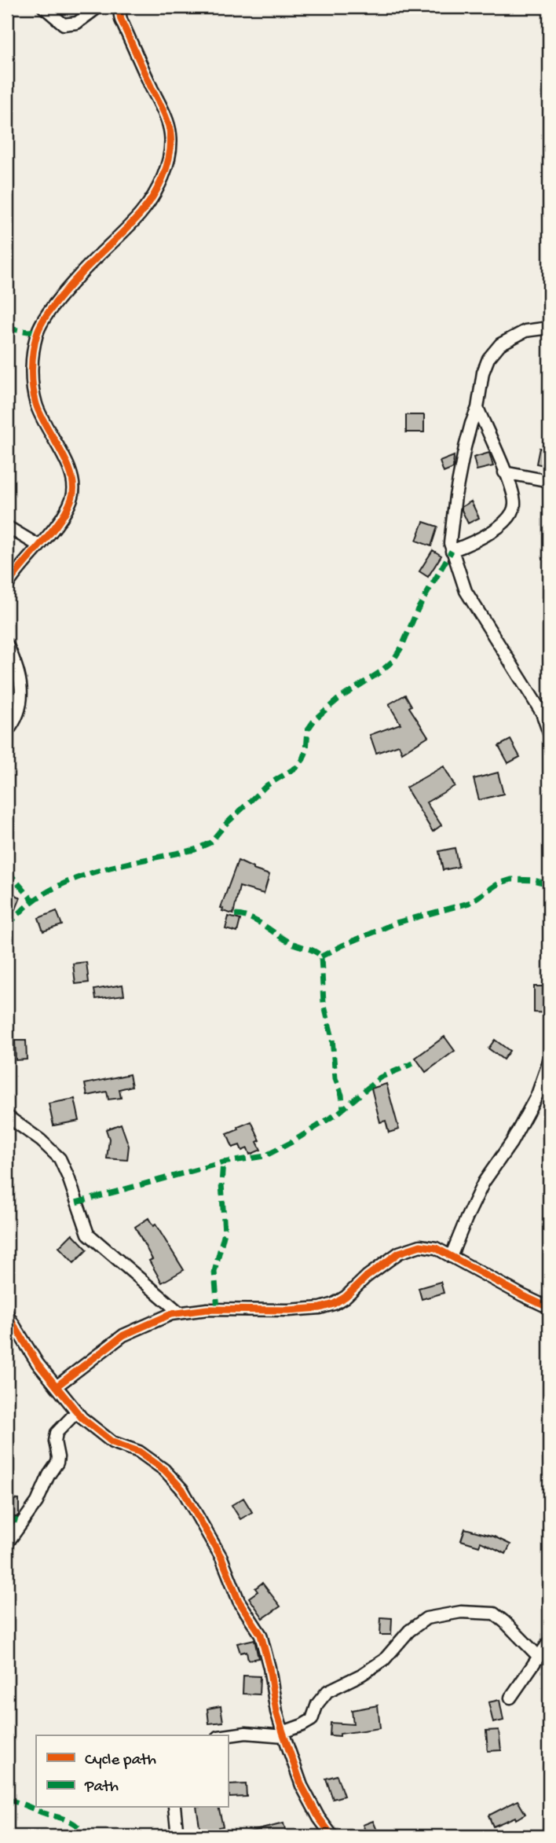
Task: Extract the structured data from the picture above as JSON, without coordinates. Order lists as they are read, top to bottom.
{
  "legend": ["Cycle path", "Path"]
}
